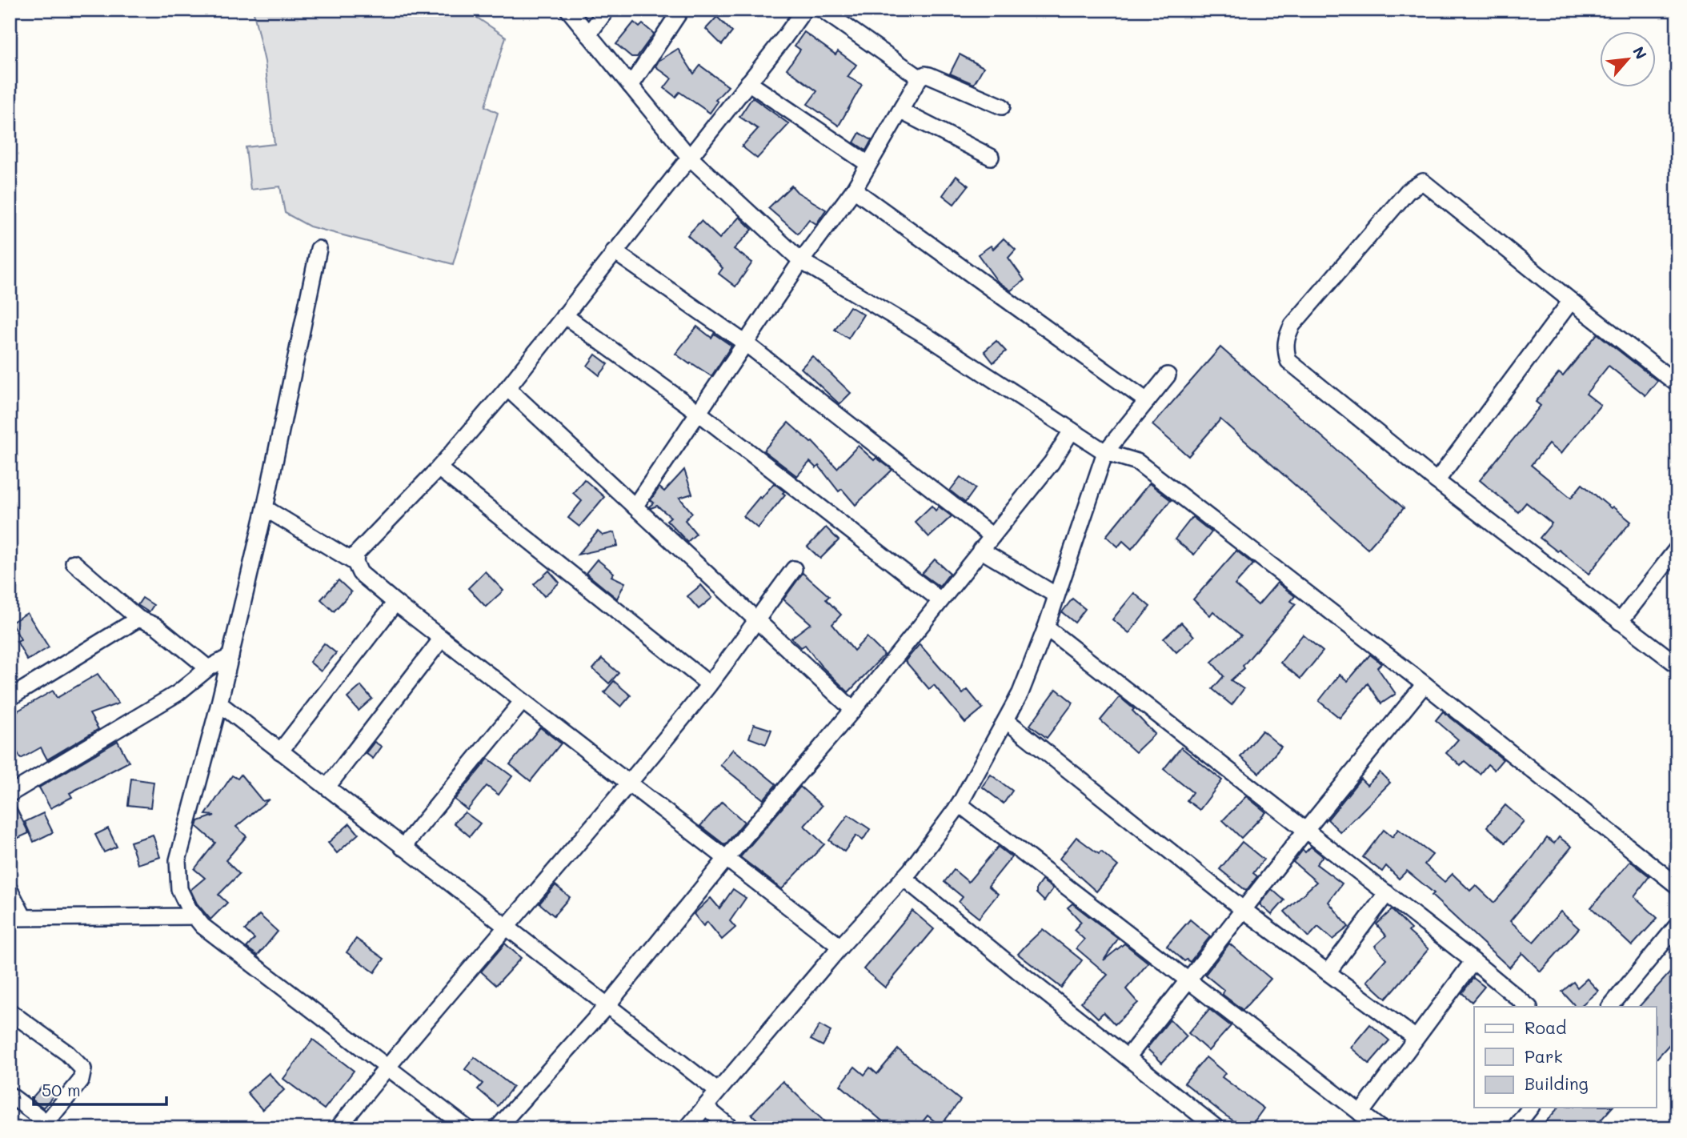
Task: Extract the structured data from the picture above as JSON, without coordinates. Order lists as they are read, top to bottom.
{
  "legend": ["Road", "Park", "Building"],
  "scale_bar": "50 m",
  "north": "top right"
}
